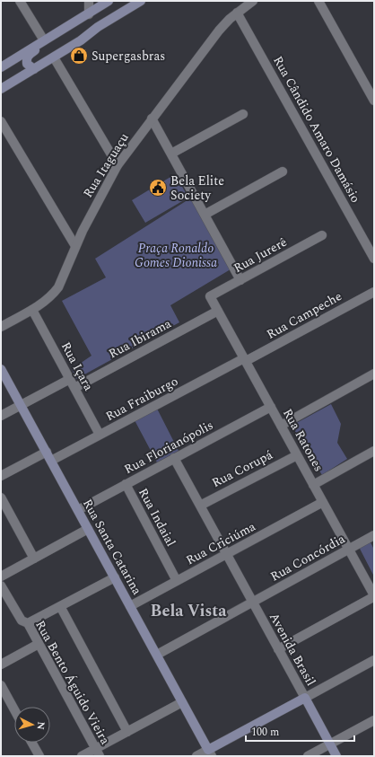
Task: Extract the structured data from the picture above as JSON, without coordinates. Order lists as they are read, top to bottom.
{
  "streets": {
    "main road": ["Rua Santa Catarina", "Avenida Brasil"],
    "street": [
      "Rua Cândido Amaro Damásio",
      "Rua Itaguaçu",
      "Rua Jurerê",
      "Rua Campeche",
      "Rua Ibirama",
      "Rua Içara",
      "Rua Fraiburgo",
      "Rua Ratones",
      "Rua Florianópolis",
      "Rua Corupá",
      "Rua Indaial",
      "Rua Criciúma",
      "Rua Concórdia",
      "Rua Bento Águido Vieira"
    ]
  },
  "crossings": [
    ["Rua Cândido Amaro Damásio", "Rua Itaguaçu"],
    ["Rua Itaguaçu", "Rua Içara"],
    ["Rua Jurerê", "Rua Ratones"],
    ["Rua Campeche", "Rua Fraiburgo"],
    ["Rua Campeche", "Rua Ratones"],
    ["Rua Ibirama", "Rua Içara"],
    ["Rua Ibirama", "Rua Ratones"],
    ["Rua Içara", "Rua Fraiburgo"],
    ["Rua Fraiburgo", "Rua Ratones"],
    ["Rua Fraiburgo", "Rua Santa Catarina"],
    ["Rua Ratones", "Rua Florianópolis"],
    ["Rua Ratones", "Rua Corupá"],
    ["Rua Ratones", "Rua Criciúma"],
    ["Rua Ratones", "Rua Concórdia"],
    ["Rua Florianópolis", "Rua Indaial"],
    ["Rua Florianópolis", "Rua Santa Catarina"],
    ["Rua Florianópolis", "Avenida Brasil"],
    ["Rua Corupá", "Avenida Brasil"],
    ["Rua Indaial", "Rua Criciúma"],
    ["Rua Criciúma", "Rua Santa Catarina"],
    ["Rua Criciúma", "Avenida Brasil"],
    ["Rua Santa Catarina", "Rua Concórdia"],
    ["Rua Concórdia", "Avenida Brasil"]
  ],
  "districts": ["Bela Vista"],
  "parks": ["Praça Ronaldo Gomes Dionissa"],
  "places": {
    "shop": ["Supergasbras"],
    "public building": ["Bela Elite Society"]
  },
  "scale_bar": "100 m",
  "north": "right"
}
